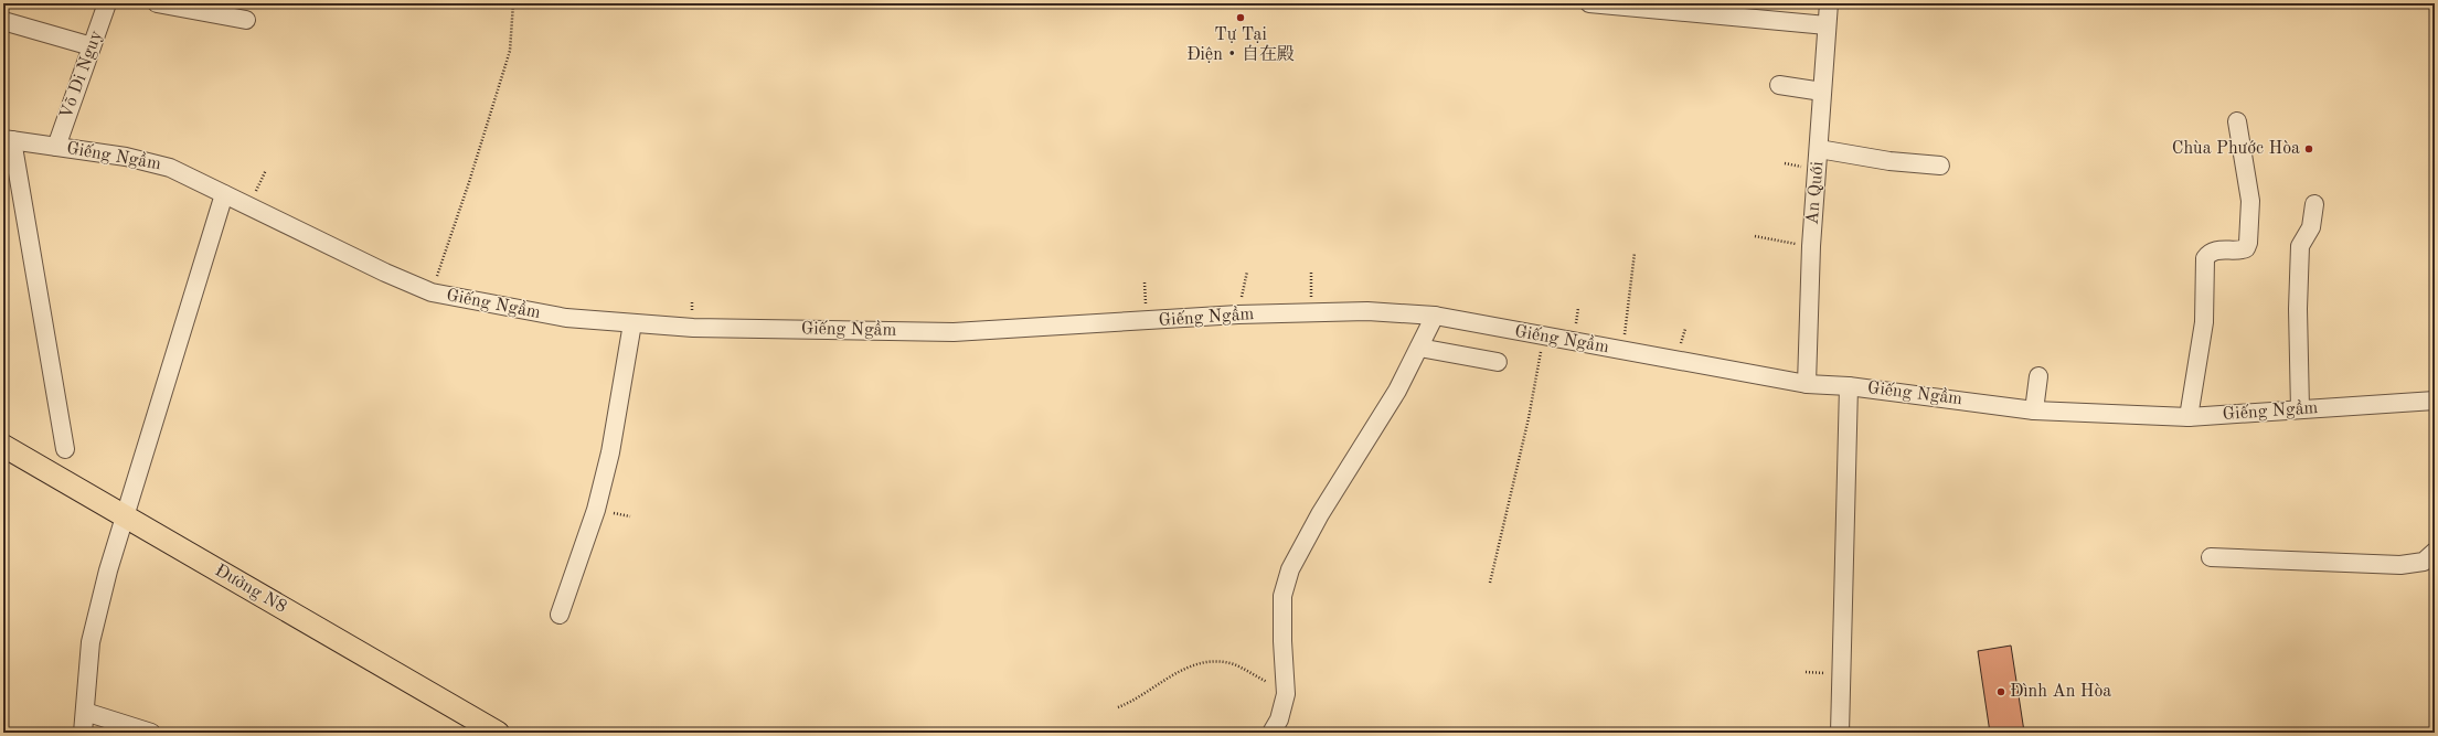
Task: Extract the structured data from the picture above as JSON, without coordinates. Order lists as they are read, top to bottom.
{
  "streets": {
    "main road": ["Đường N8"],
    "street": ["Võ Di Nguy", "Giếng Ngầm", "An Quới"]
  },
  "crossings": [
    ["Võ Di Nguy", "Giếng Ngầm"],
    ["Giếng Ngầm", "An Quới"]
  ],
  "places": ["Tự Tại Điện • 自在殿", "Chùa Phước Hòa", "Đình An Hòa"]
}
